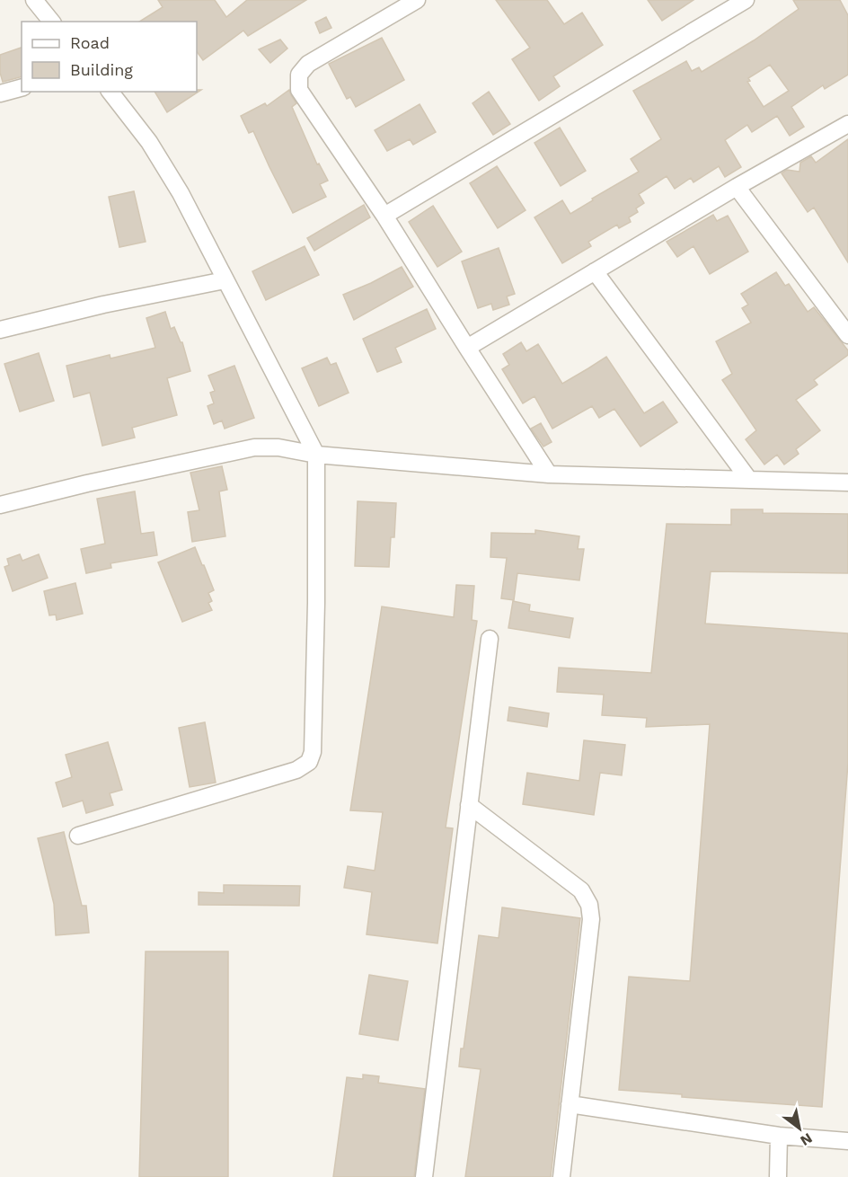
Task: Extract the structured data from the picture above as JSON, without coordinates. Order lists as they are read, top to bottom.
{
  "legend": ["Road", "Building"],
  "north": "bottom right"
}
